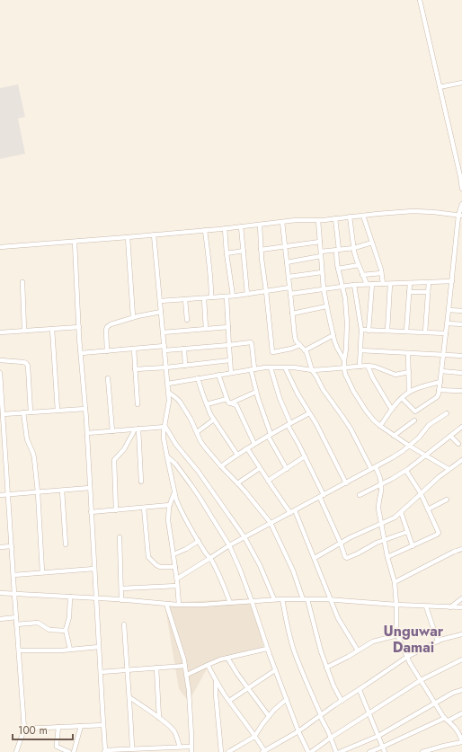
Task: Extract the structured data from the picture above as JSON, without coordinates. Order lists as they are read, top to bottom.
{
  "districts": ["Unguwar Damai"],
  "scale_bar": "100 m"
}
